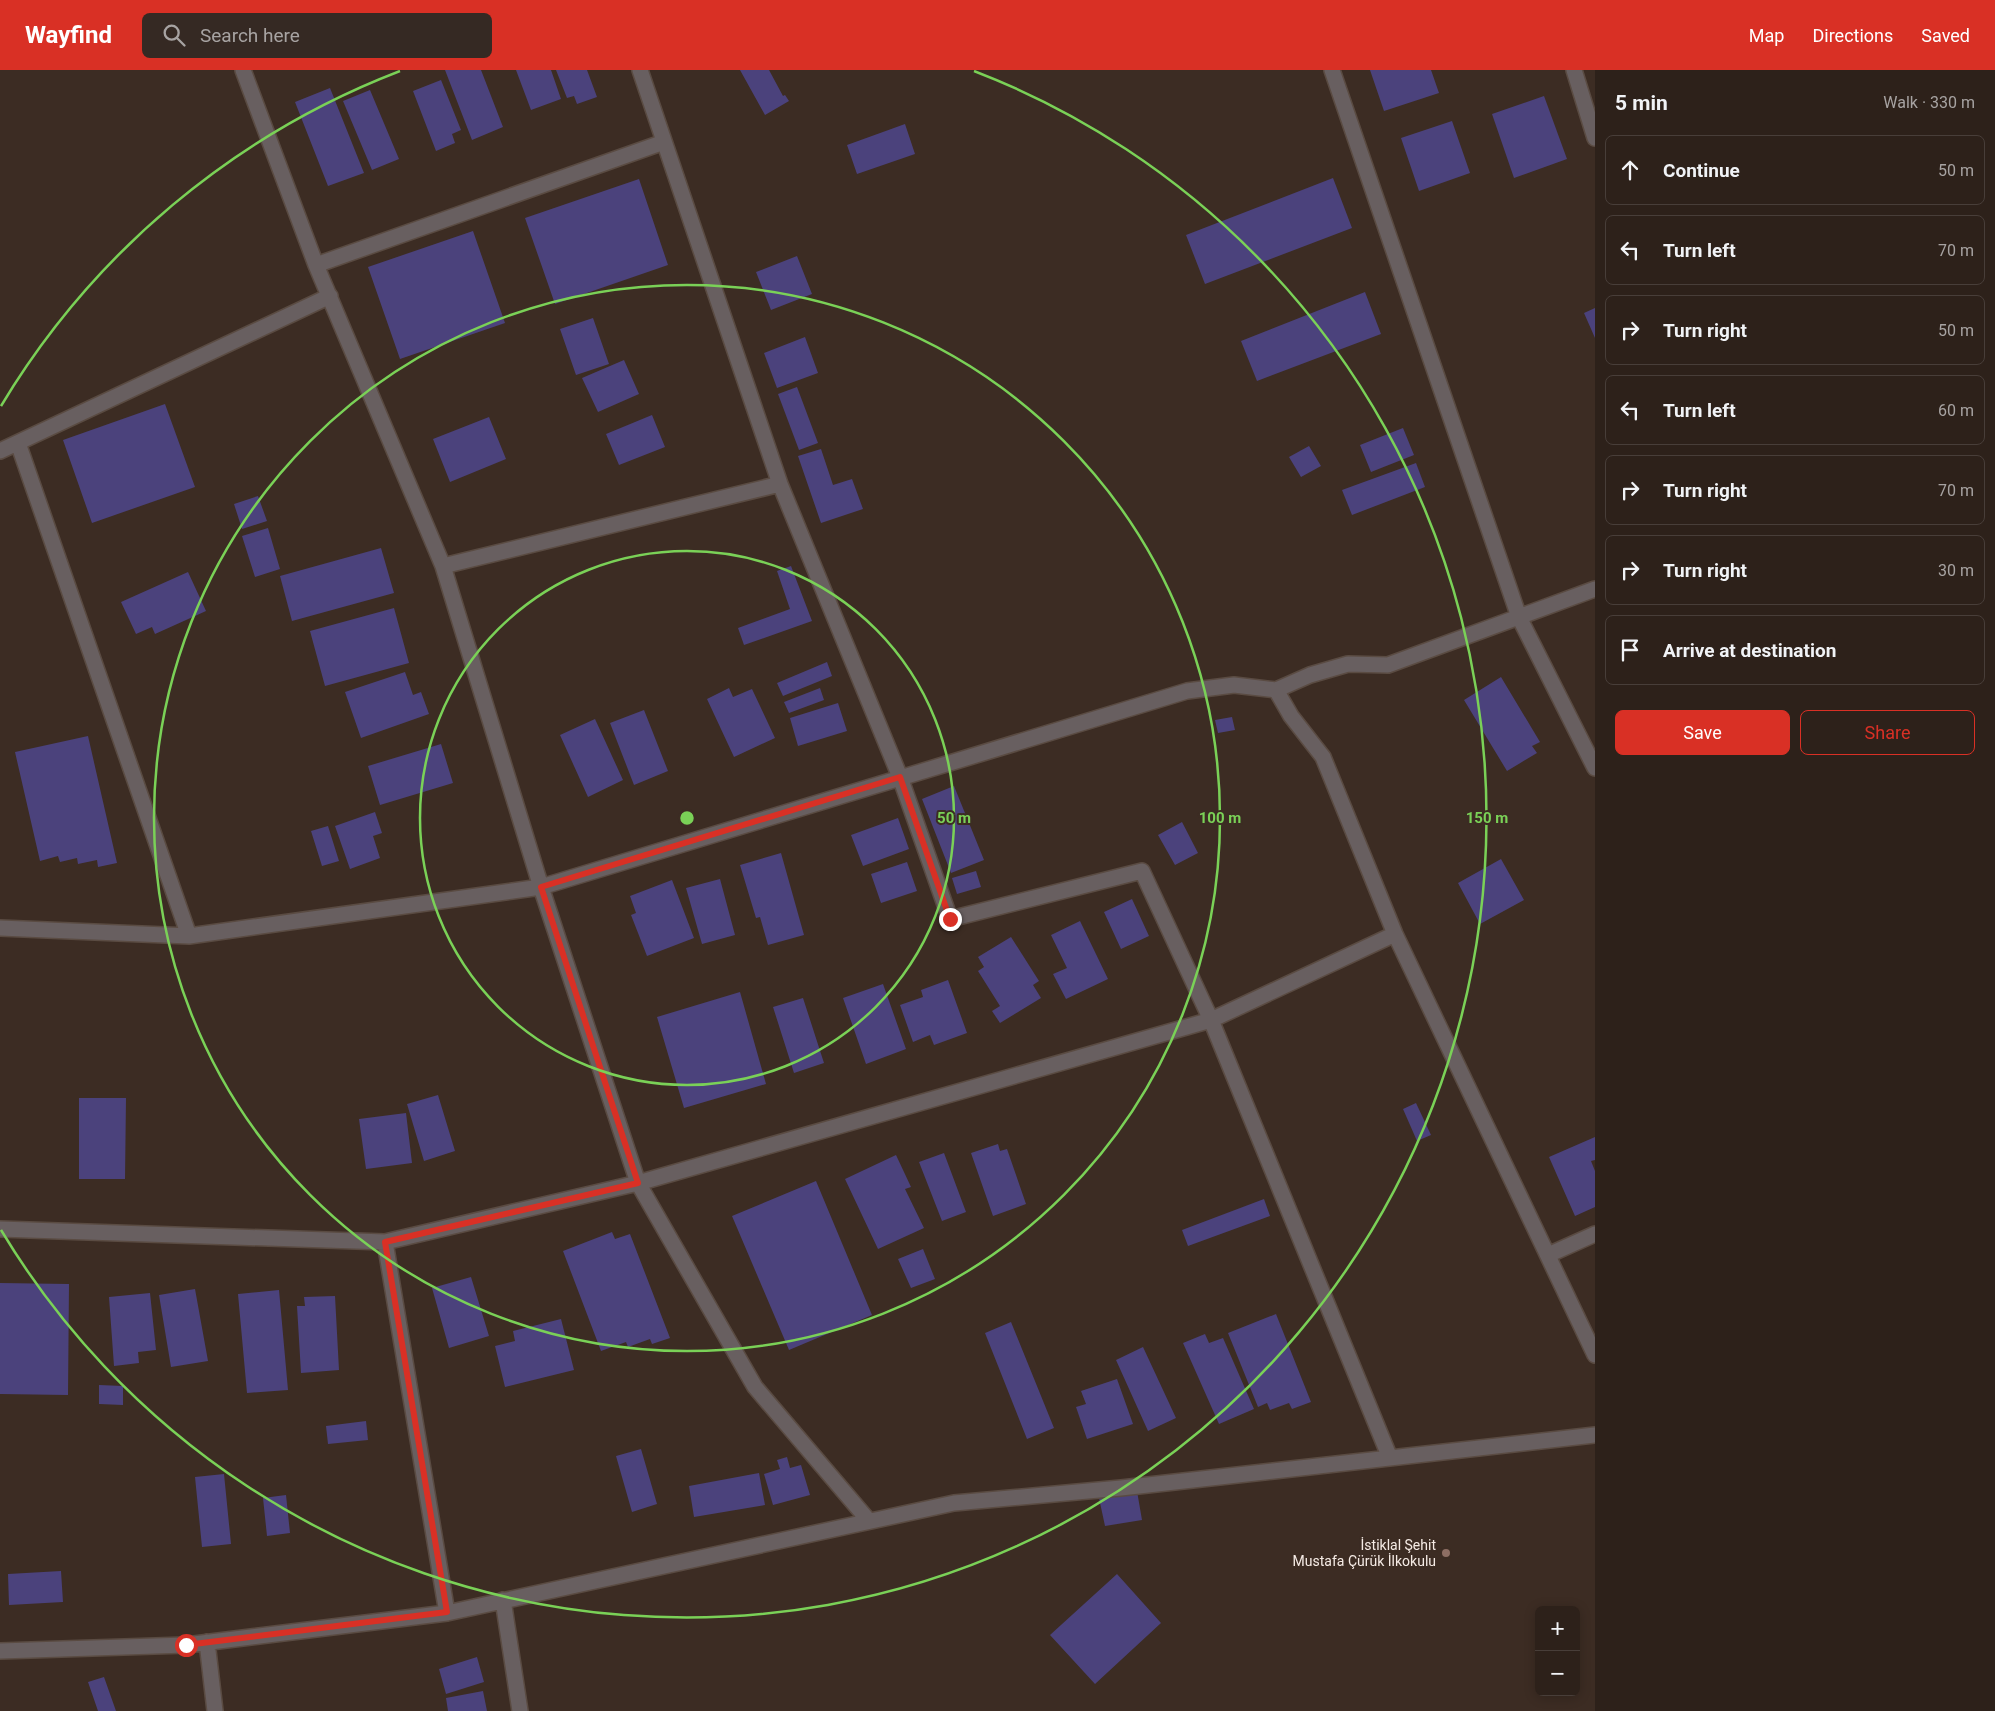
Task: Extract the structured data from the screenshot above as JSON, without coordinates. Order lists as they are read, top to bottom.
{
  "places": ["İstiklal Şehit Mustafa Çürük İlkokulu"],
  "page": {
    "header": "Wayfind",
    "search": "Search here",
    "nav": ["Map", "Directions", "Saved"],
    "heading": ["5 min", "Walk · 330 m"],
    "list": [
      ["Continue", "50 m"],
      ["Turn left", "70 m"],
      ["Turn right", "50 m"],
      ["Turn left", "60 m"],
      ["Turn right", "70 m"],
      ["Turn right", "30 m"],
      "Arrive at destination"
    ],
    "buttons": ["Save", "Share"],
    "map_buttons": ["+", "−"]
  },
  "rings": ["50 m", "100 m", "150 m"]
}
